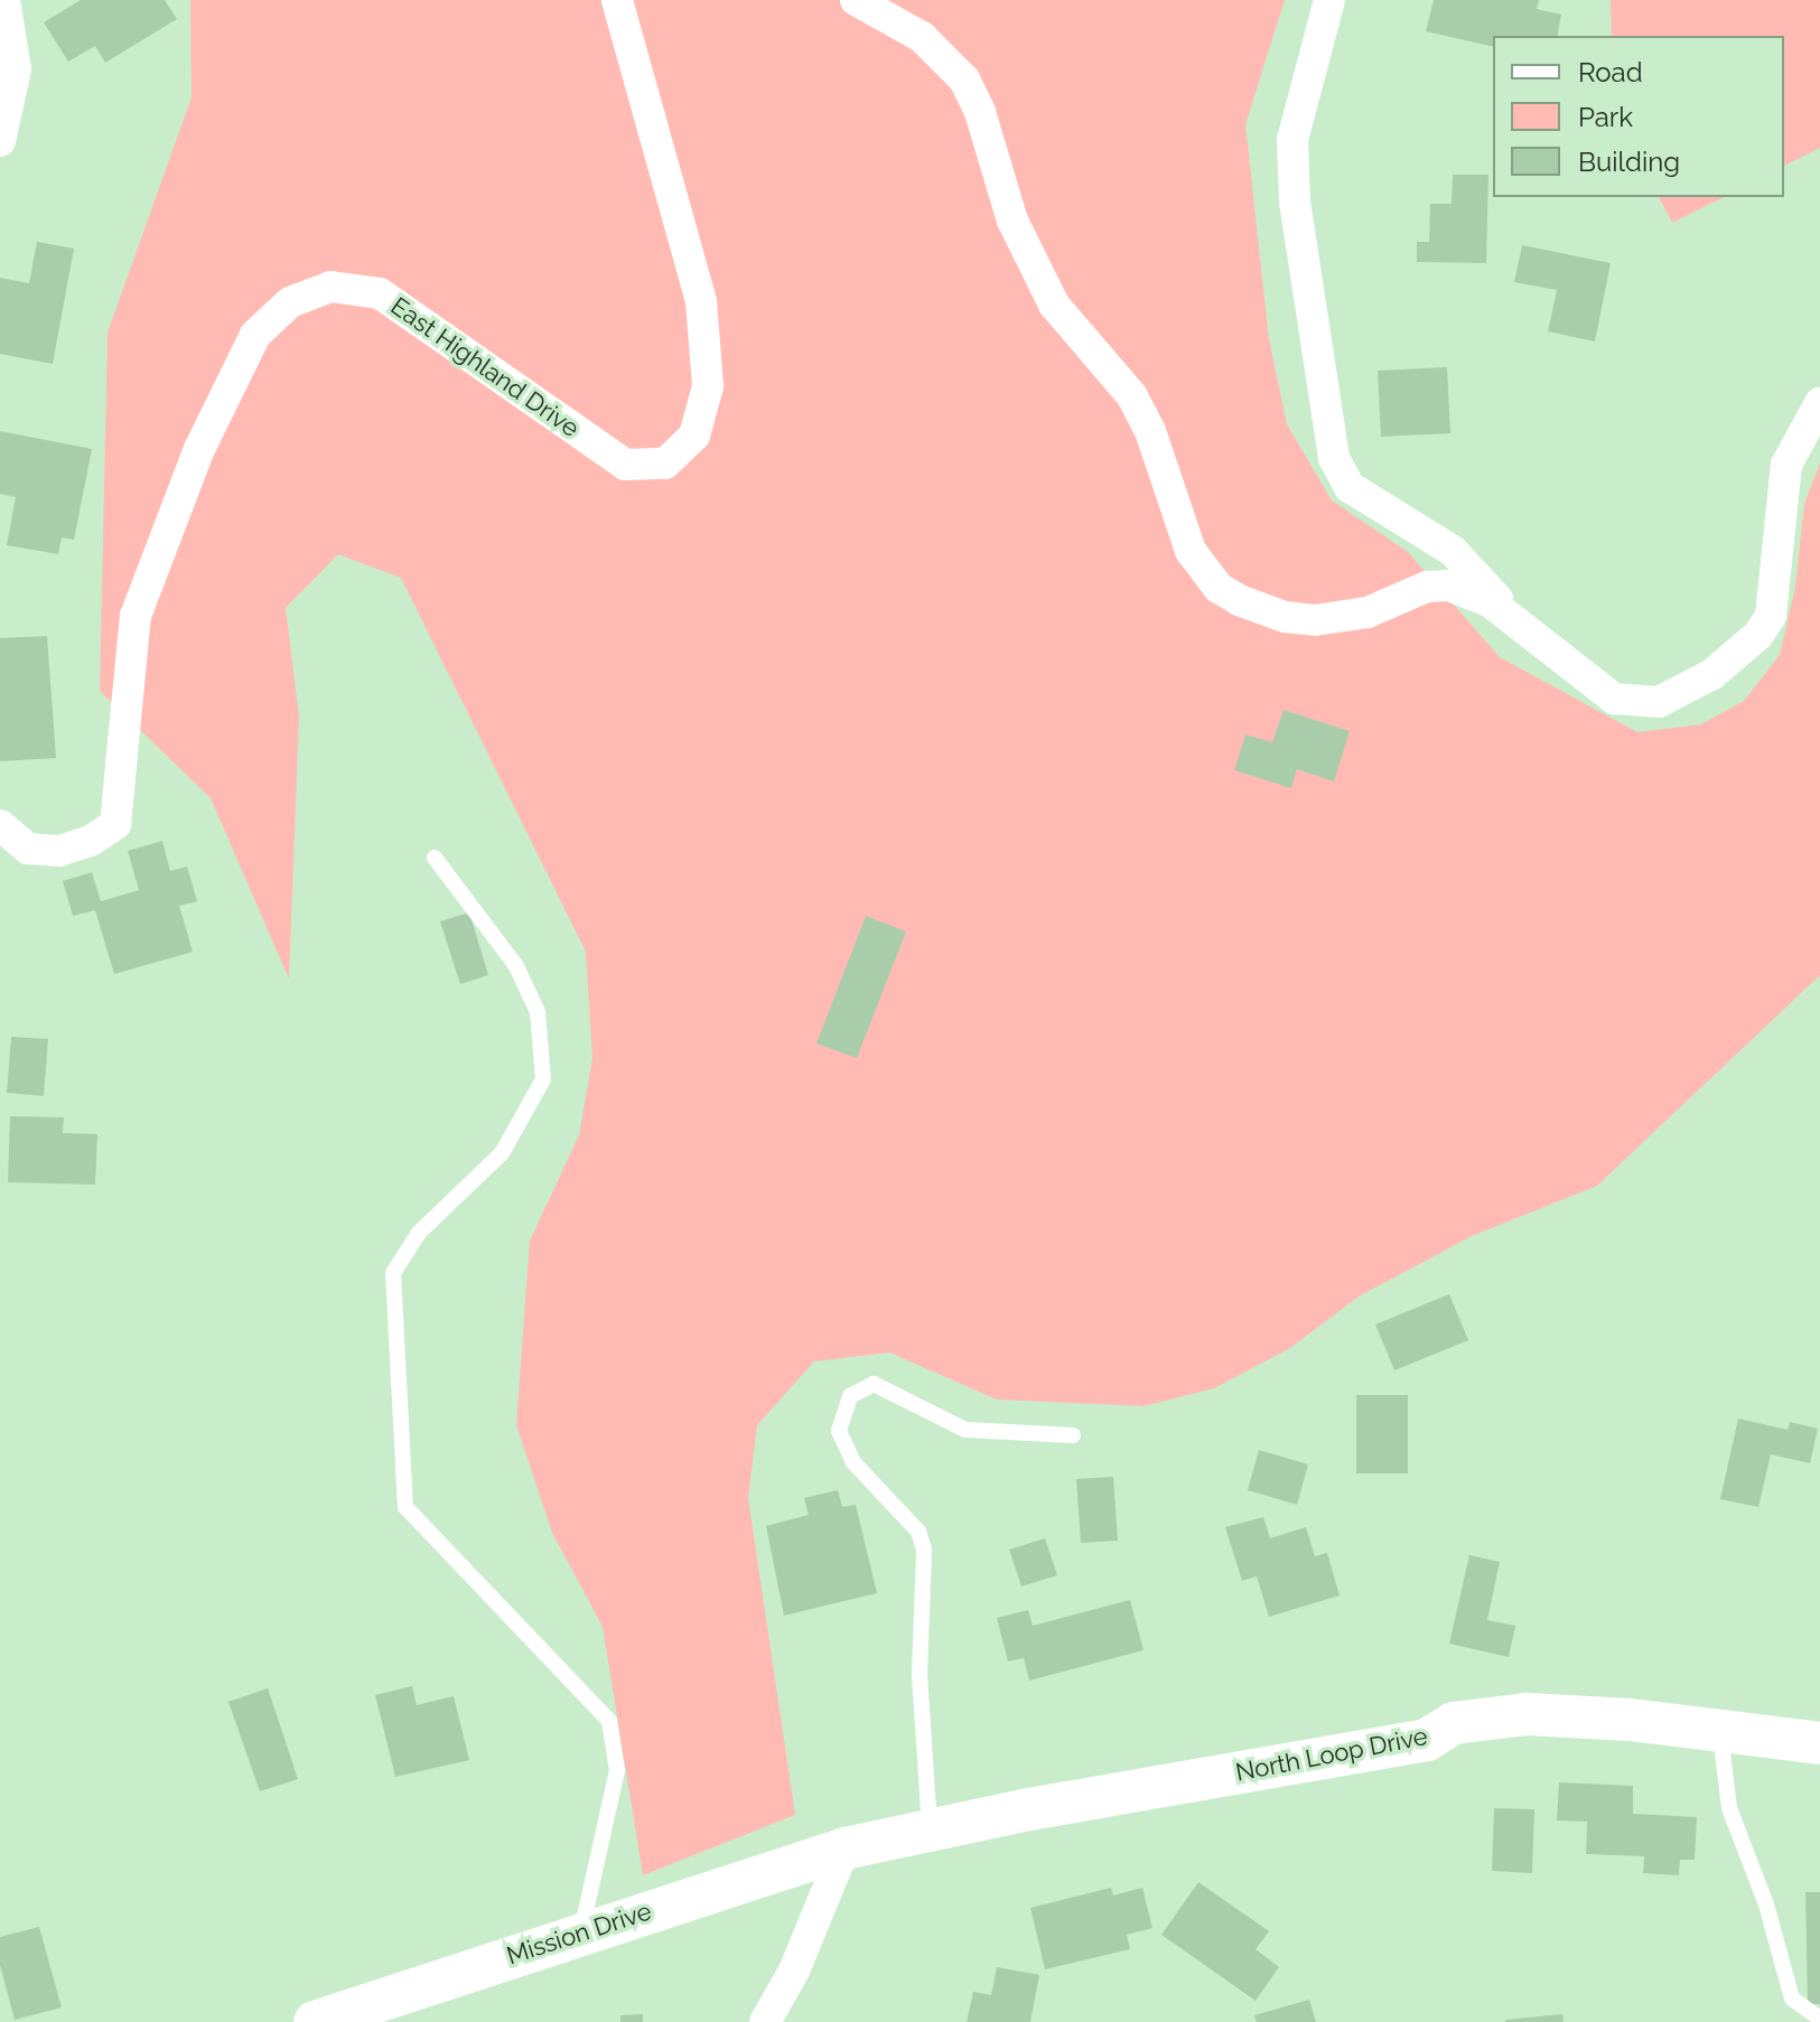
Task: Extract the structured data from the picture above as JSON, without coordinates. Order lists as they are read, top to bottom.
{
  "streets": {
    "street": ["East Highland Drive", "North Loop Drive", "Mission Drive"]
  },
  "crossings": [
    ["North Loop Drive", "Mission Drive"]
  ],
  "legend": ["Road", "Park", "Building"]
}
